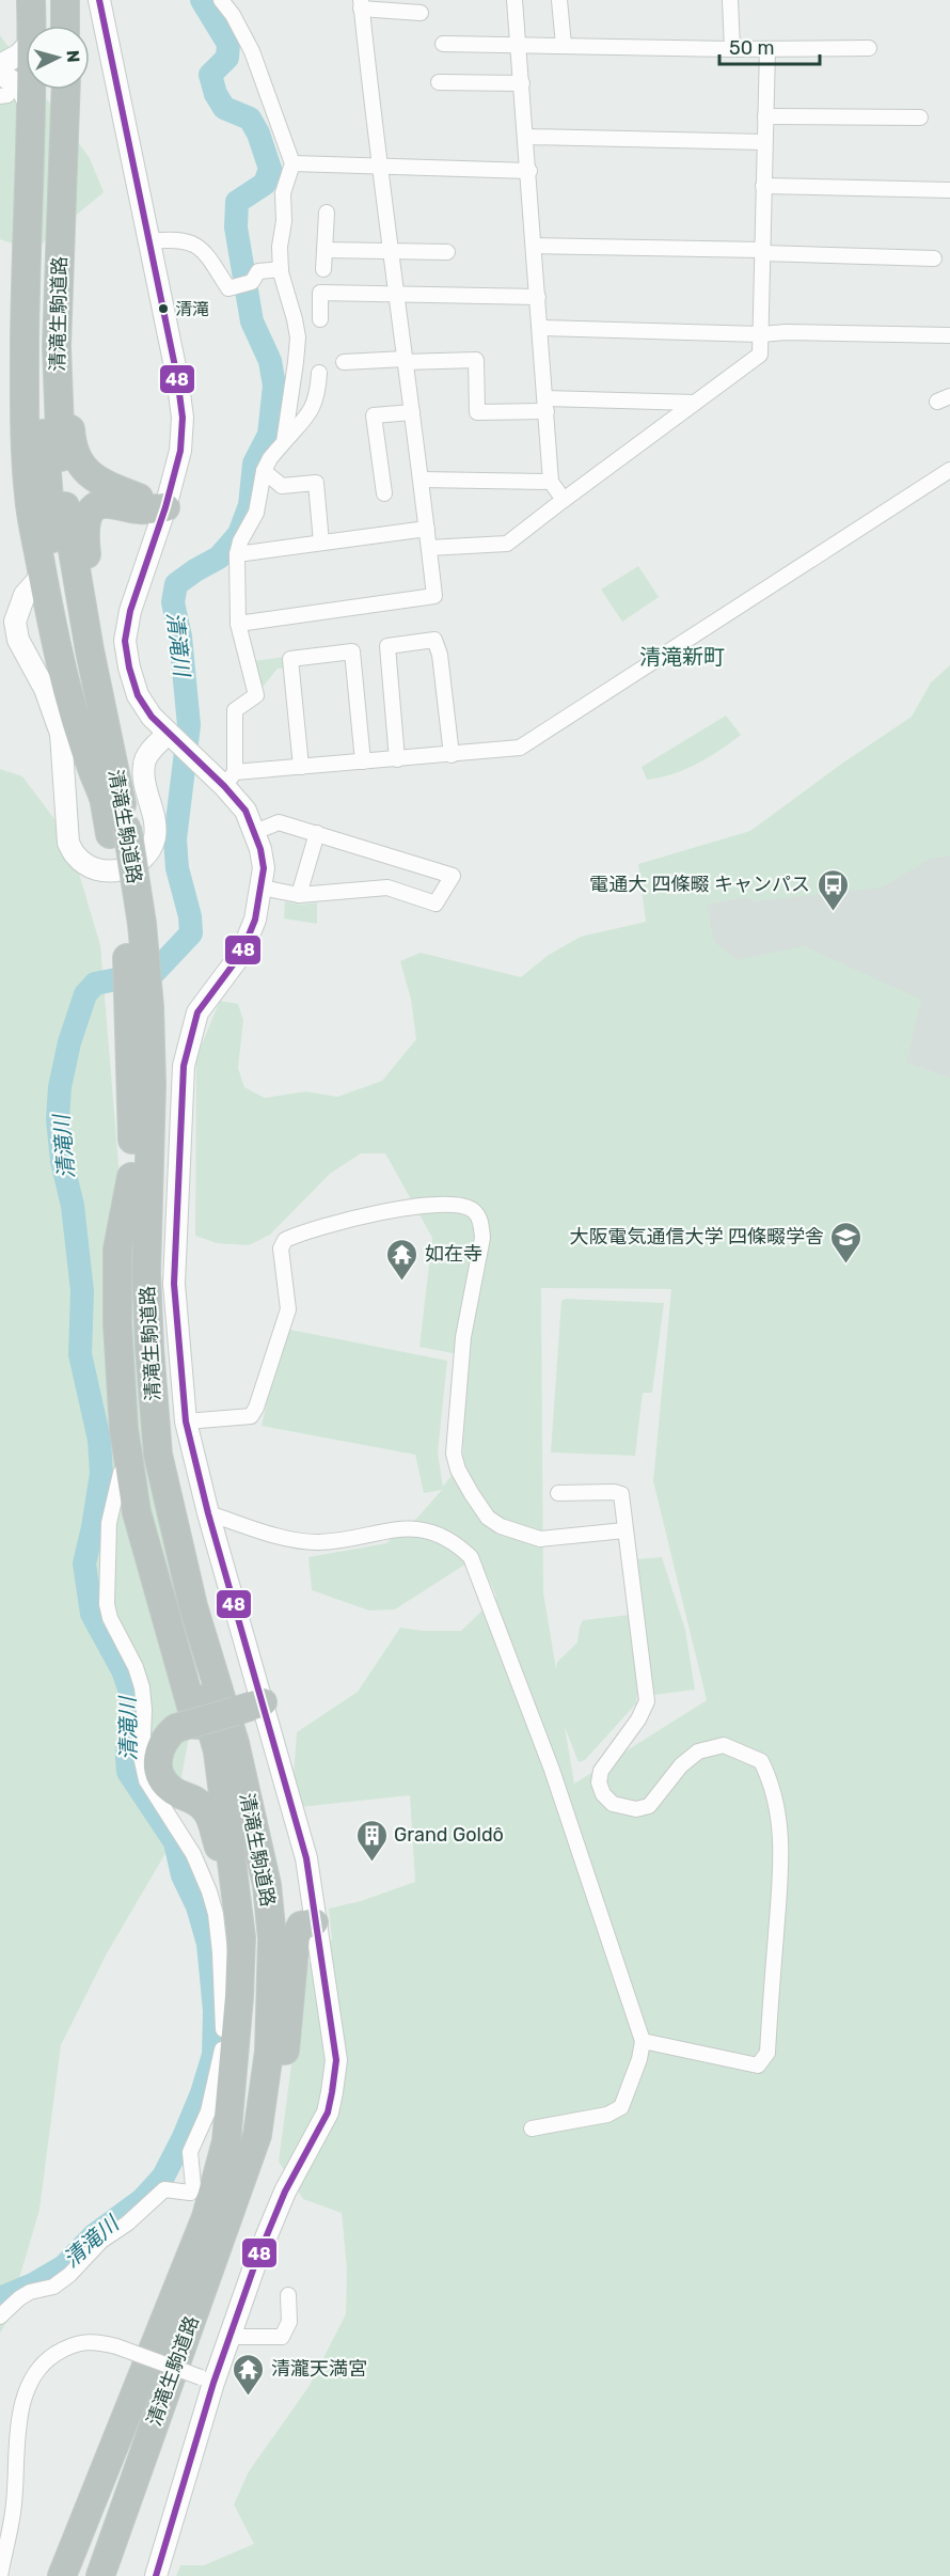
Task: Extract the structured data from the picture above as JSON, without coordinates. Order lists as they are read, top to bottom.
{
  "streets": {
    "highway": ["清滝生駒道路"]
  },
  "districts": ["清滝新町"],
  "water": ["清滝川"],
  "places": {
    "other": ["清滝"],
    "bus stop": ["電通大 四條畷 キャンパス"],
    "school or university": ["大阪電気通信大学 四條畷学舎"],
    "temple": ["如在寺", "清瀧天満宮"],
    "building": ["Grand Goldô"]
  },
  "lines": ["transit line 48"],
  "scale_bar": "50 m",
  "north": "right"
}
